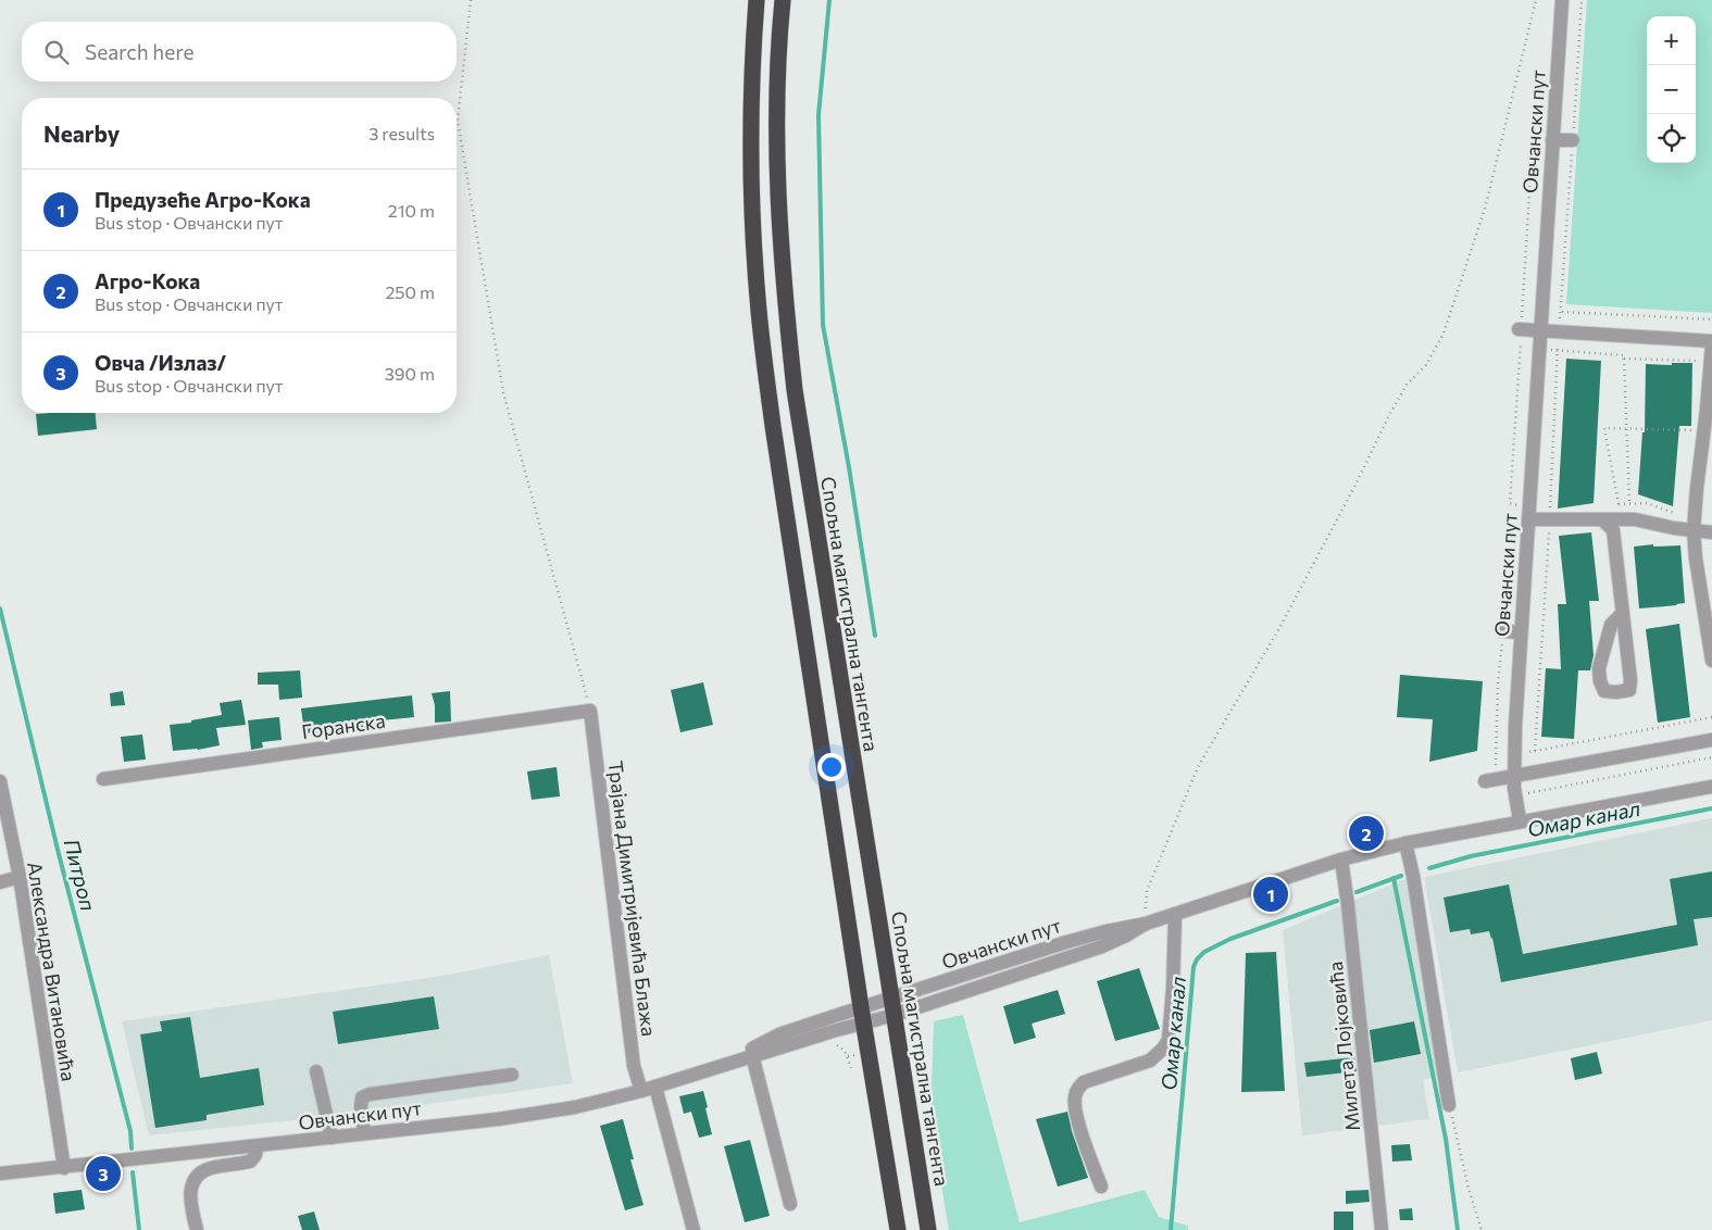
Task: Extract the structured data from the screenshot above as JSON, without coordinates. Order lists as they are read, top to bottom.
{
  "streets": {
    "highway": ["Спољна магистрална тангента"],
    "street": [
      "Овчански пут",
      "Горанска",
      "Трајана Димитријевића Блажа",
      "Александра Витановића",
      "Милета Лојковића"
    ]
  },
  "crossings": [
    ["Овчански пут", "Спољна магистрална тангента"],
    ["Овчански пут", "Трајана Димитријевића Блажа"],
    ["Овчански пут", "Александра Витановића"],
    ["Овчански пут", "Милета Лојковића"],
    ["Горанска", "Трајана Димитријевића Блажа"]
  ],
  "water": ["Омар канал", "Питроп"],
  "page": {
    "map_buttons": ["+", "−"],
    "search": "Search here",
    "heading": ["Nearby", "3 results"],
    "list": [
      {
        "mark": "1",
        "name": "Предузеће Агро-Кока",
        "note": "Bus stop · Овчански пут",
        "value": "210 m"
      },
      {
        "mark": "2",
        "name": "Агро-Кока",
        "note": "Bus stop · Овчански пут",
        "value": "250 m"
      },
      {
        "mark": "3",
        "name": "Овча /Излаз/",
        "note": "Bus stop · Овчански пут",
        "value": "390 m"
      }
    ],
    "pins": ["2", "1", "3"]
  }
}
